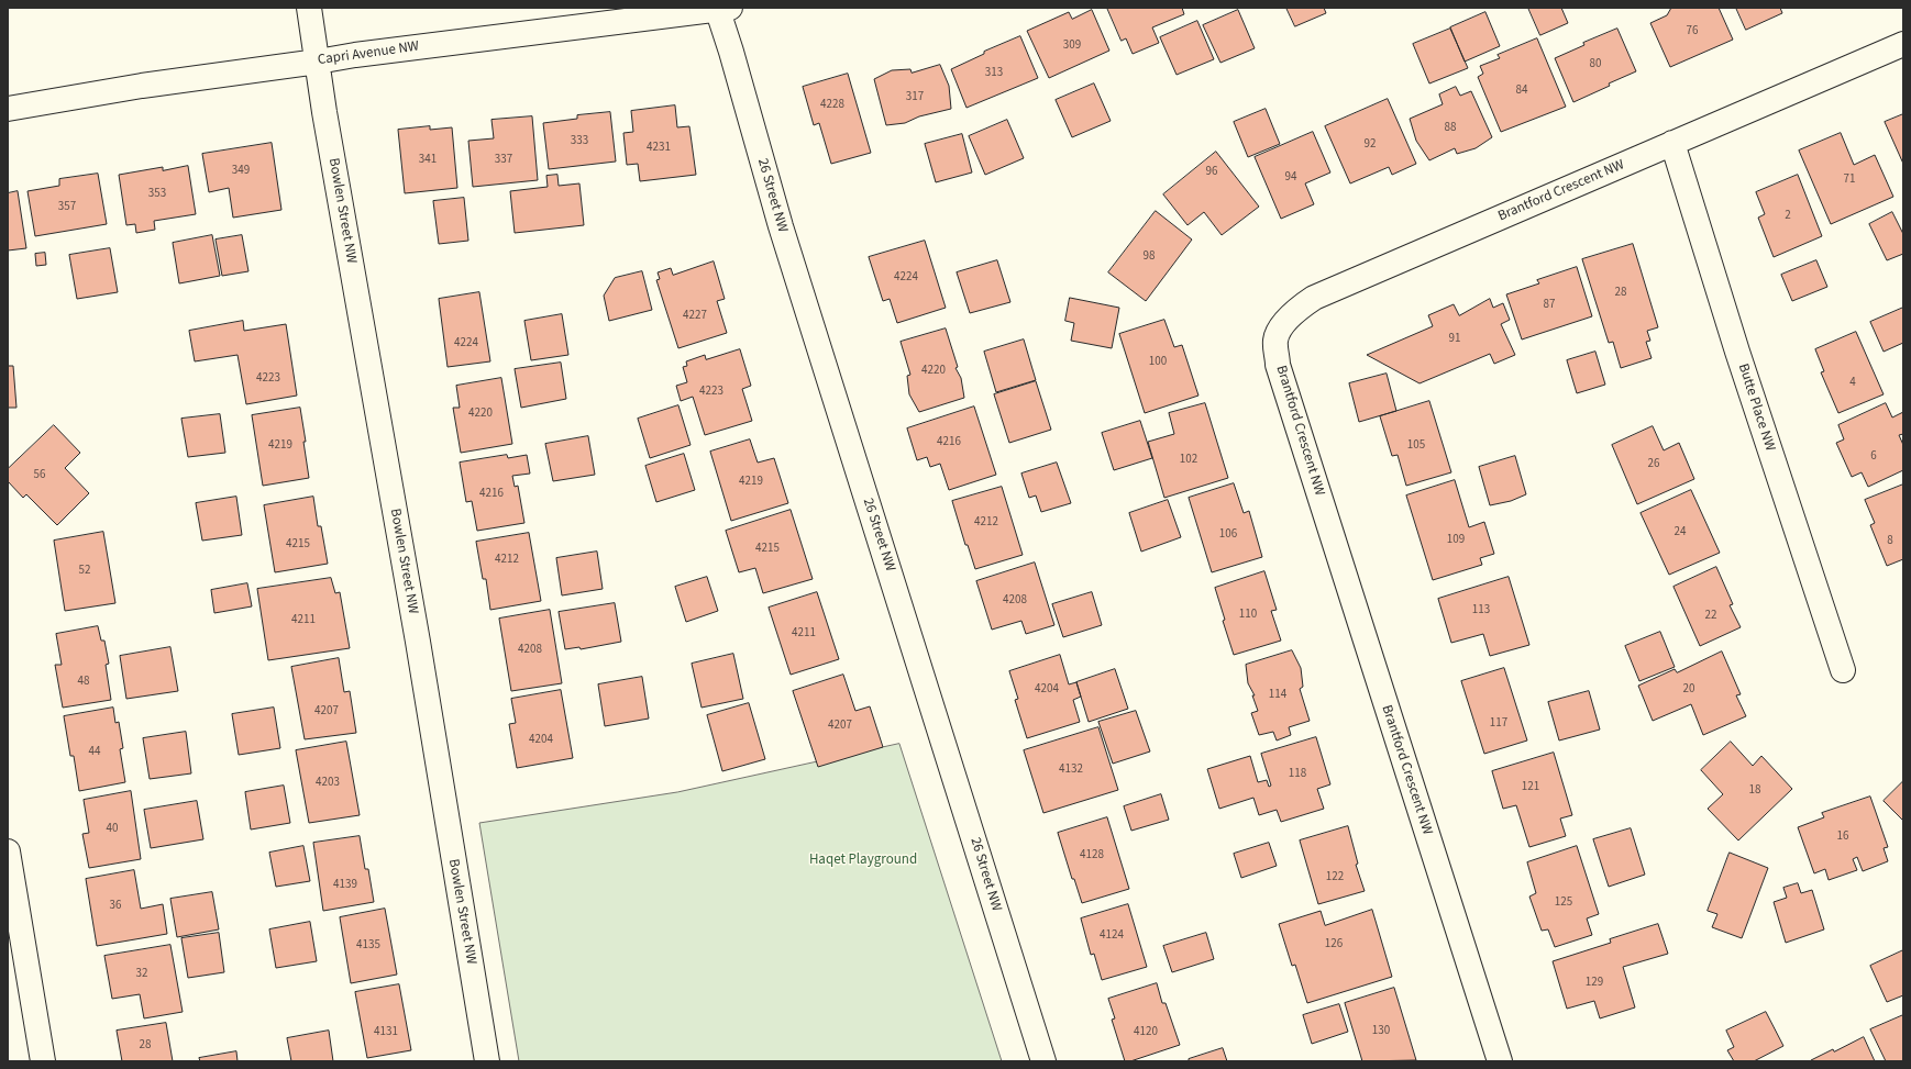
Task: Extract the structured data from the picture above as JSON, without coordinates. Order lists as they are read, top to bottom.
{
  "streets": {
    "street": [
      "Capri Avenue NW",
      "Brantford Crescent NW",
      "26 Street NW",
      "Bowlen Street NW",
      "Butte Place NW"
    ]
  },
  "crossings": [
    ["Capri Avenue NW", "26 Street NW"],
    ["Capri Avenue NW", "Bowlen Street NW"],
    ["Brantford Crescent NW", "Butte Place NW"]
  ],
  "parks": ["Haqet Playground"],
  "house_numbers": [
    "76",
    "309",
    "80",
    "313",
    "84",
    "317",
    "4228",
    "88",
    "333",
    "92",
    "4231",
    "341",
    "337",
    "349",
    "96",
    "94",
    "71",
    "353",
    "357",
    "2",
    "98",
    "4224",
    "28",
    "87",
    "4227",
    "91",
    "4224",
    "100",
    "4220",
    "4223",
    "4",
    "4223",
    "4220",
    "4216",
    "4219",
    "105",
    "6",
    "102",
    "26",
    "56",
    "4219",
    "4216",
    "4212",
    "24",
    "106",
    "109",
    "8",
    "4215",
    "4215",
    "4212",
    "52",
    "4208",
    "113",
    "110",
    "22",
    "4211",
    "4211",
    "4208",
    "48",
    "4204",
    "20",
    "114",
    "4207",
    "117",
    "4207",
    "4204",
    "44",
    "4132",
    "118",
    "4203",
    "121",
    "18",
    "40",
    "16",
    "4128",
    "122",
    "4139",
    "125",
    "36",
    "4124",
    "126",
    "4135",
    "32",
    "129",
    "130",
    "4131",
    "4120",
    "28"
  ]
}
